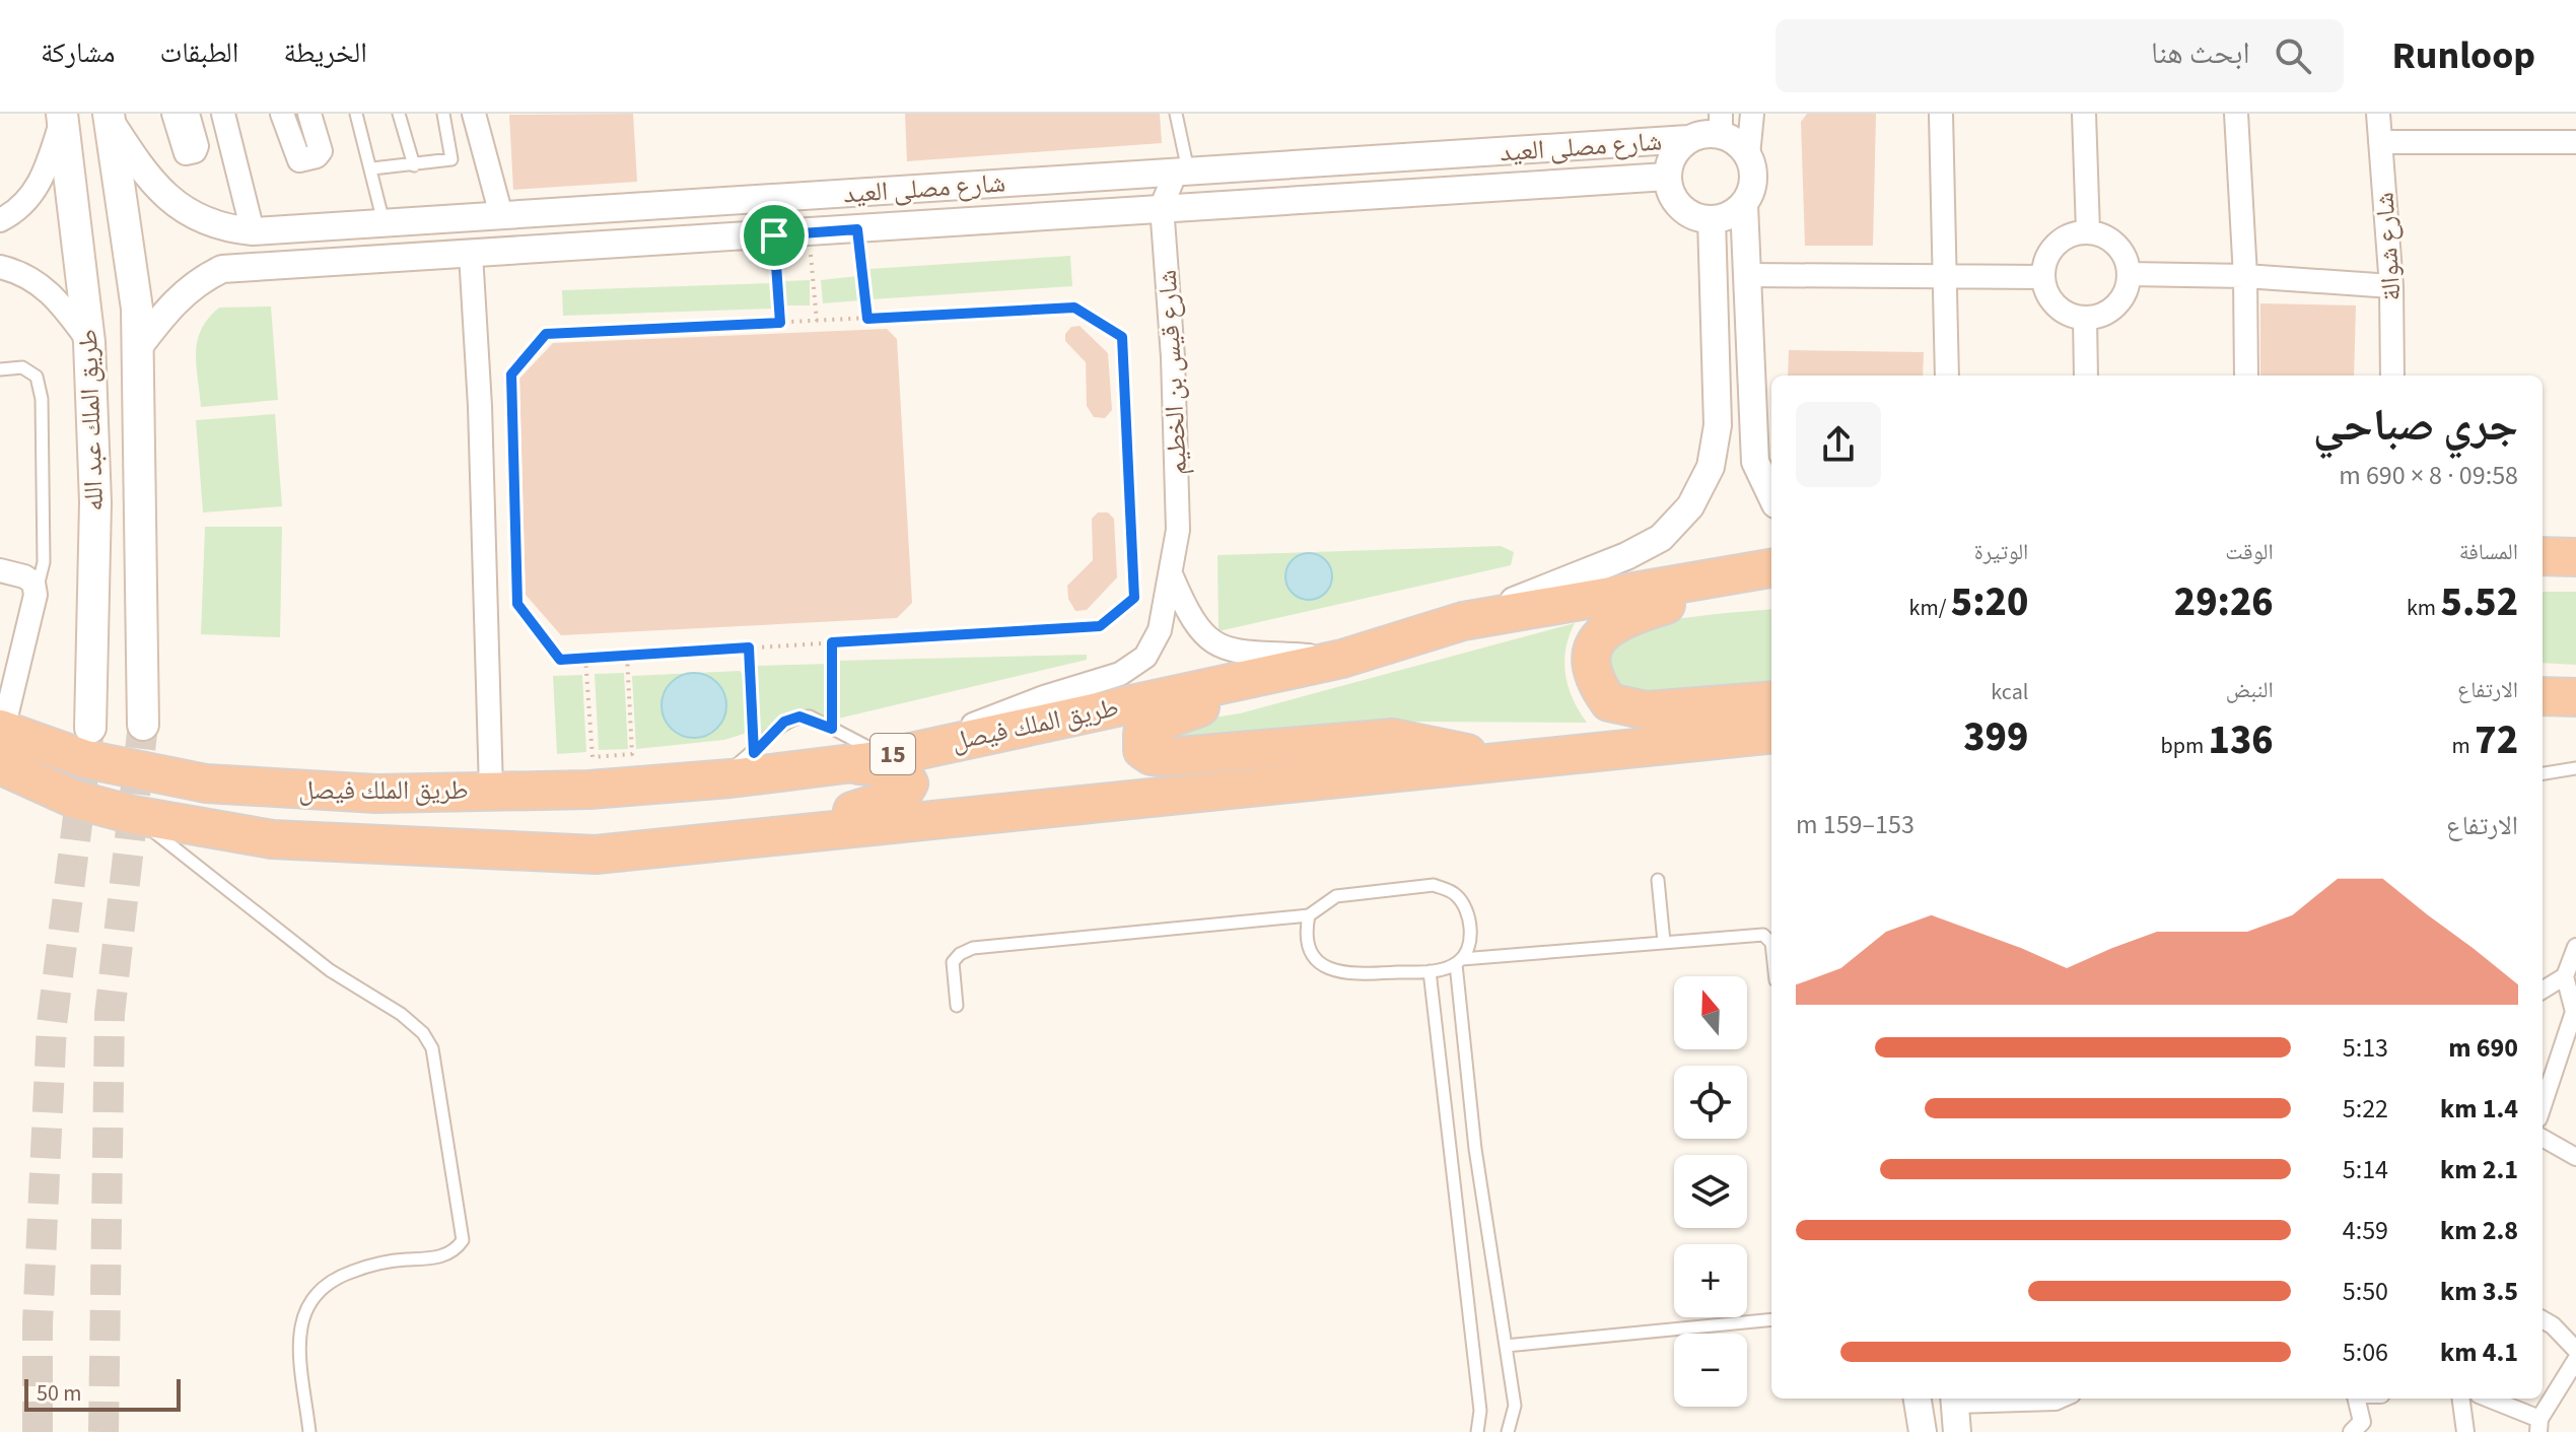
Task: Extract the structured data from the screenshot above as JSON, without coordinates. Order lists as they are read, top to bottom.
{
  "streets": {
    "highway": ["طريق الملك فيصل", "15"],
    "main road": ["طريق الملك عبد الله"],
    "street": ["شارع مصلى العيد", "شارع شوالة", "شارع قيس بن الخطيم"]
  },
  "crossings": [
    ["شارع مصلى العيد", "شارع قيس بن الخطيم"],
    ["شارع مصلى العيد", "طريق الملك عبد الله"],
    ["شارع قيس بن الخطيم", "طريق الملك فيصل"]
  ],
  "scale_bar": "50 m",
  "north": "top",
  "page": {
    "header": "Runloop",
    "search": "ابحث هنا",
    "nav": ["الخريطة", "الطبقات", "مشاركة"],
    "heading": ["جري صباحي", "09:58 · 8 × 690 m"],
    "stats": [
      ["المسافة", "5.52 km"],
      ["الوقت", "29:26"],
      ["الوتيرة", "5:20 /km"],
      ["الارتفاع", "72 m"],
      ["النبض", "136 bpm"],
      ["kcal", "399"]
    ],
    "chart": ["الارتفاع", "153–159 m"],
    "map_buttons": ["+", "−"],
    "list": [
      {
        "name": "690 m",
        "note": "5:13"
      },
      {
        "name": "1.4 km",
        "note": "5:22"
      },
      {
        "name": "2.1 km",
        "note": "5:14"
      },
      {
        "name": "2.8 km",
        "note": "4:59"
      },
      {
        "name": "3.5 km",
        "note": "5:50"
      },
      {
        "name": "4.1 km",
        "note": "5:06"
      }
    ],
    "scale": "50 m"
  }
}
